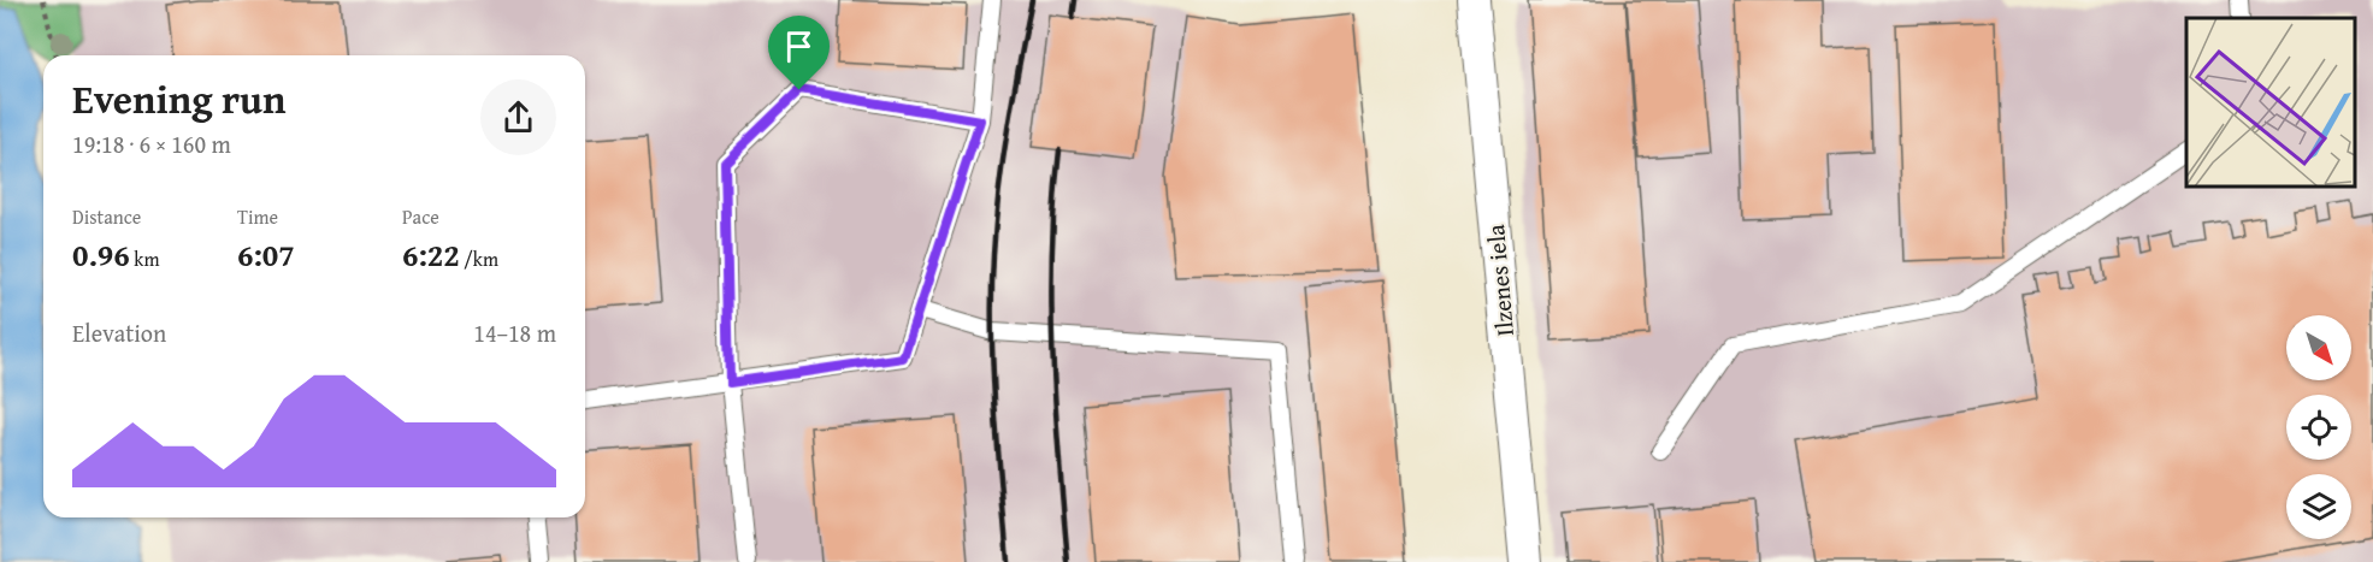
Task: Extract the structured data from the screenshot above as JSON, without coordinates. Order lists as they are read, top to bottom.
{
  "streets": {
    "street": ["Ilzenes iela"]
  },
  "north": "bottom right",
  "page": {
    "heading": ["Evening run", "19:18 · 6 × 160 m"],
    "stats": [
      ["Distance", "0.96 km"],
      ["Time", "6:07"],
      ["Pace", "6:22 /km"]
    ],
    "chart": ["Elevation", "14–18 m"]
  }
}
